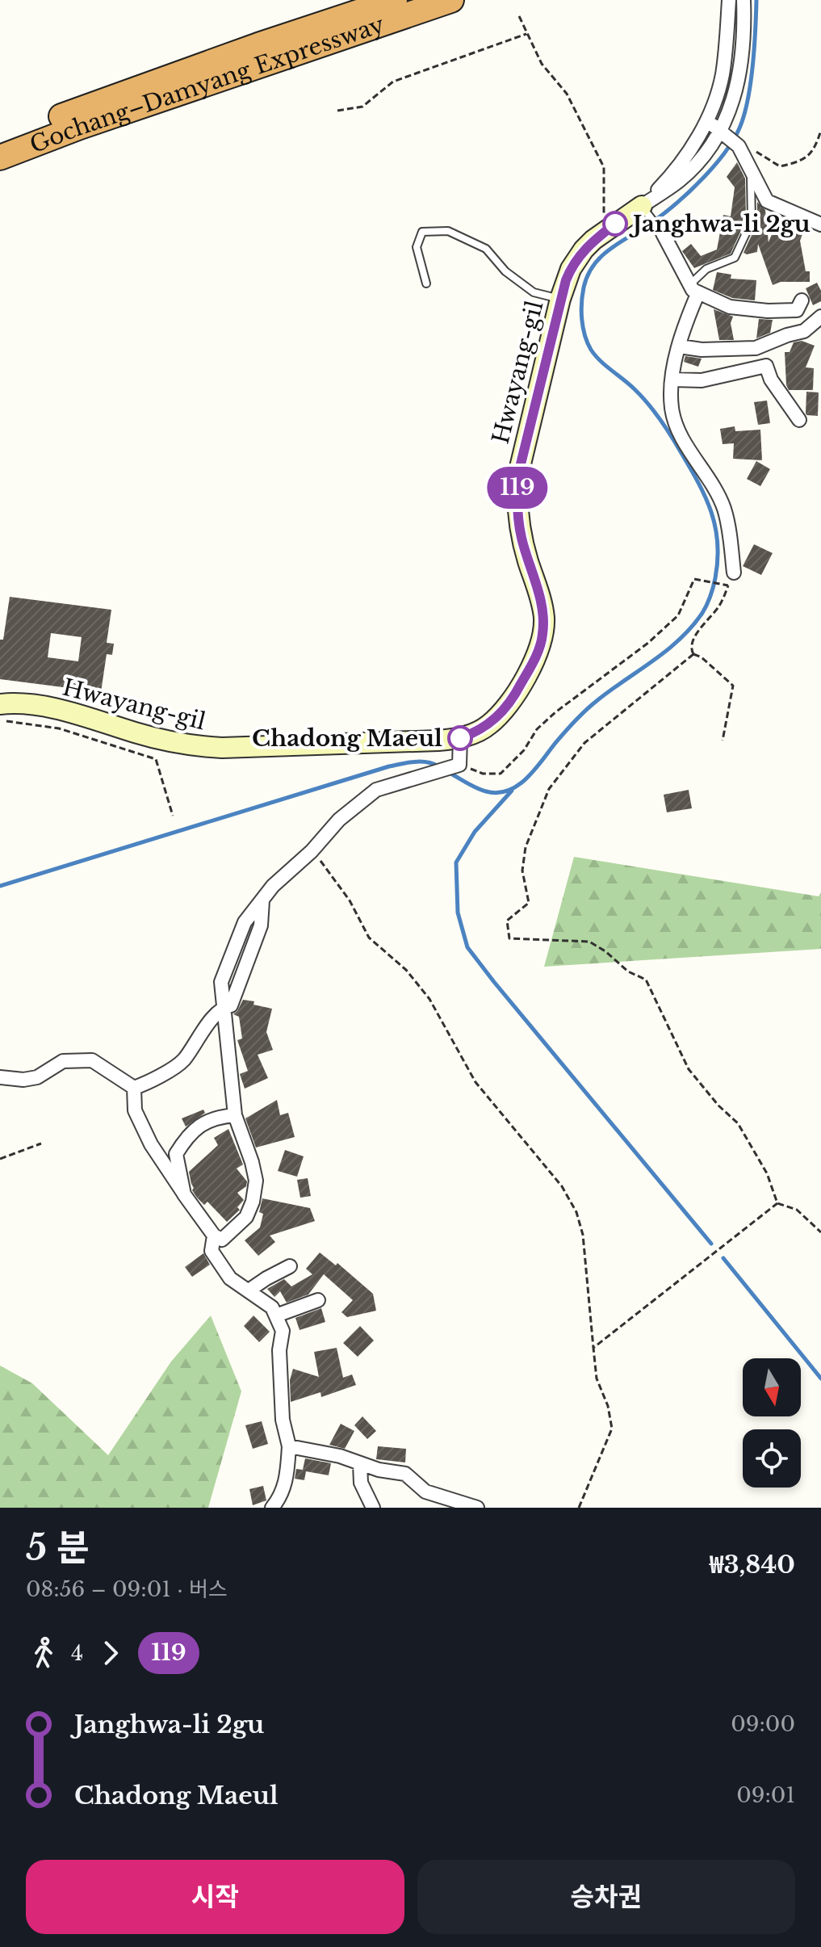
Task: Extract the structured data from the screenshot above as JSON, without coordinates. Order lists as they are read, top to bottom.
{
  "streets": {
    "highway": ["Gochang–Damyang Expressway"],
    "street": ["Hwayang-gil"]
  },
  "places": ["Janghwa-li 2gu", "Chadong Maeul"],
  "lines": ["bus line 119"],
  "north": "bottom",
  "page": {
    "on_map": "119",
    "heading": ["5 분", "08:56 – 09:01 · 버스", "₩3,840"],
    "legs": ["4", "119"],
    "list": [
      {
        "name": "Janghwa-li 2gu",
        "value": "09:00"
      },
      {
        "name": "Chadong Maeul",
        "value": "09:01"
      }
    ],
    "buttons": ["시작", "승차권"]
  }
}
